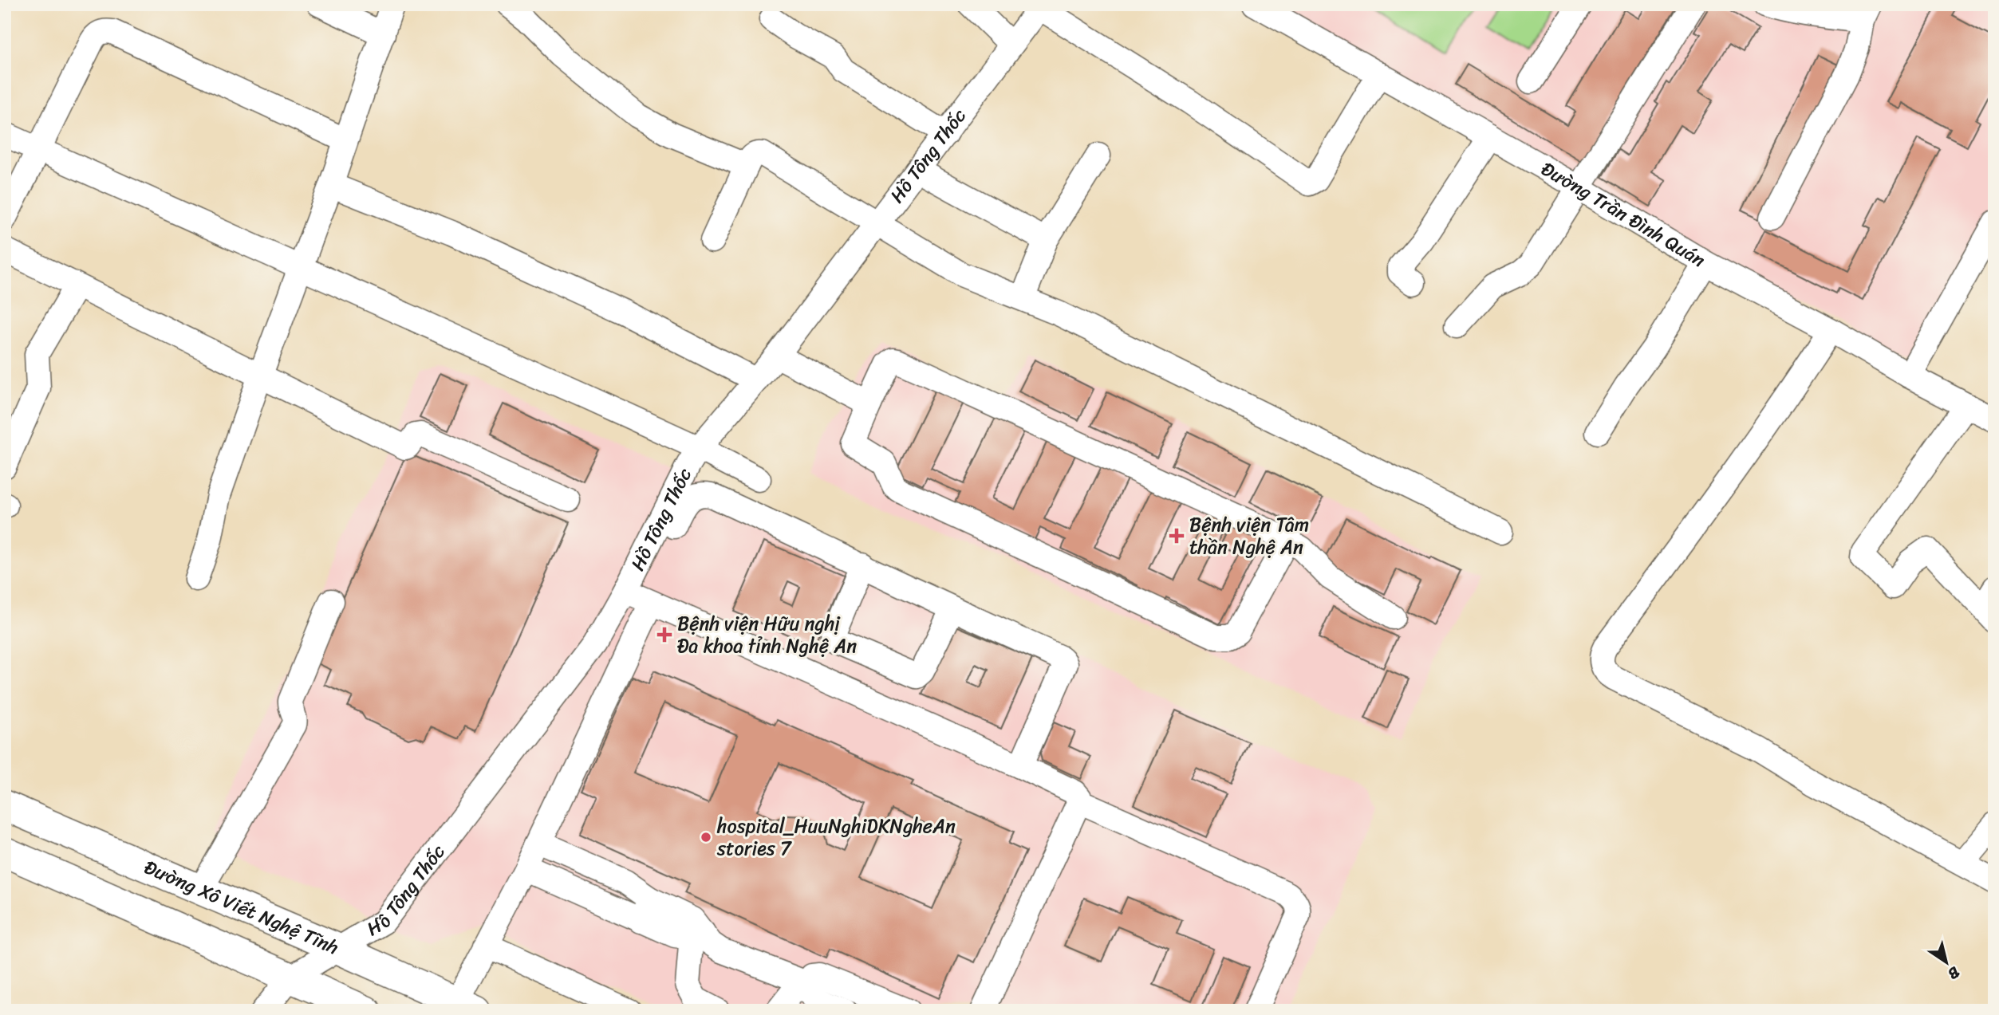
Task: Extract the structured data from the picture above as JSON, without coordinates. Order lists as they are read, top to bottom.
{
  "streets": {
    "main road": ["Đường Xô Viết Nghệ Tĩnh"],
    "street": ["Hồ Tông Thốc", "Đường Trần Đình Quán"]
  },
  "crossings": [
    ["Hồ Tông Thốc", "Đường Xô Viết Nghệ Tĩnh"]
  ],
  "places": {
    "health": ["Bệnh viện Tâm thần Nghệ An", "Bệnh viện Hữu nghị Đa khoa tỉnh Nghệ An"],
    "other": ["hospital_HuuNghiDKNgheAn stories 7"]
  },
  "north": "bottom right"
}
